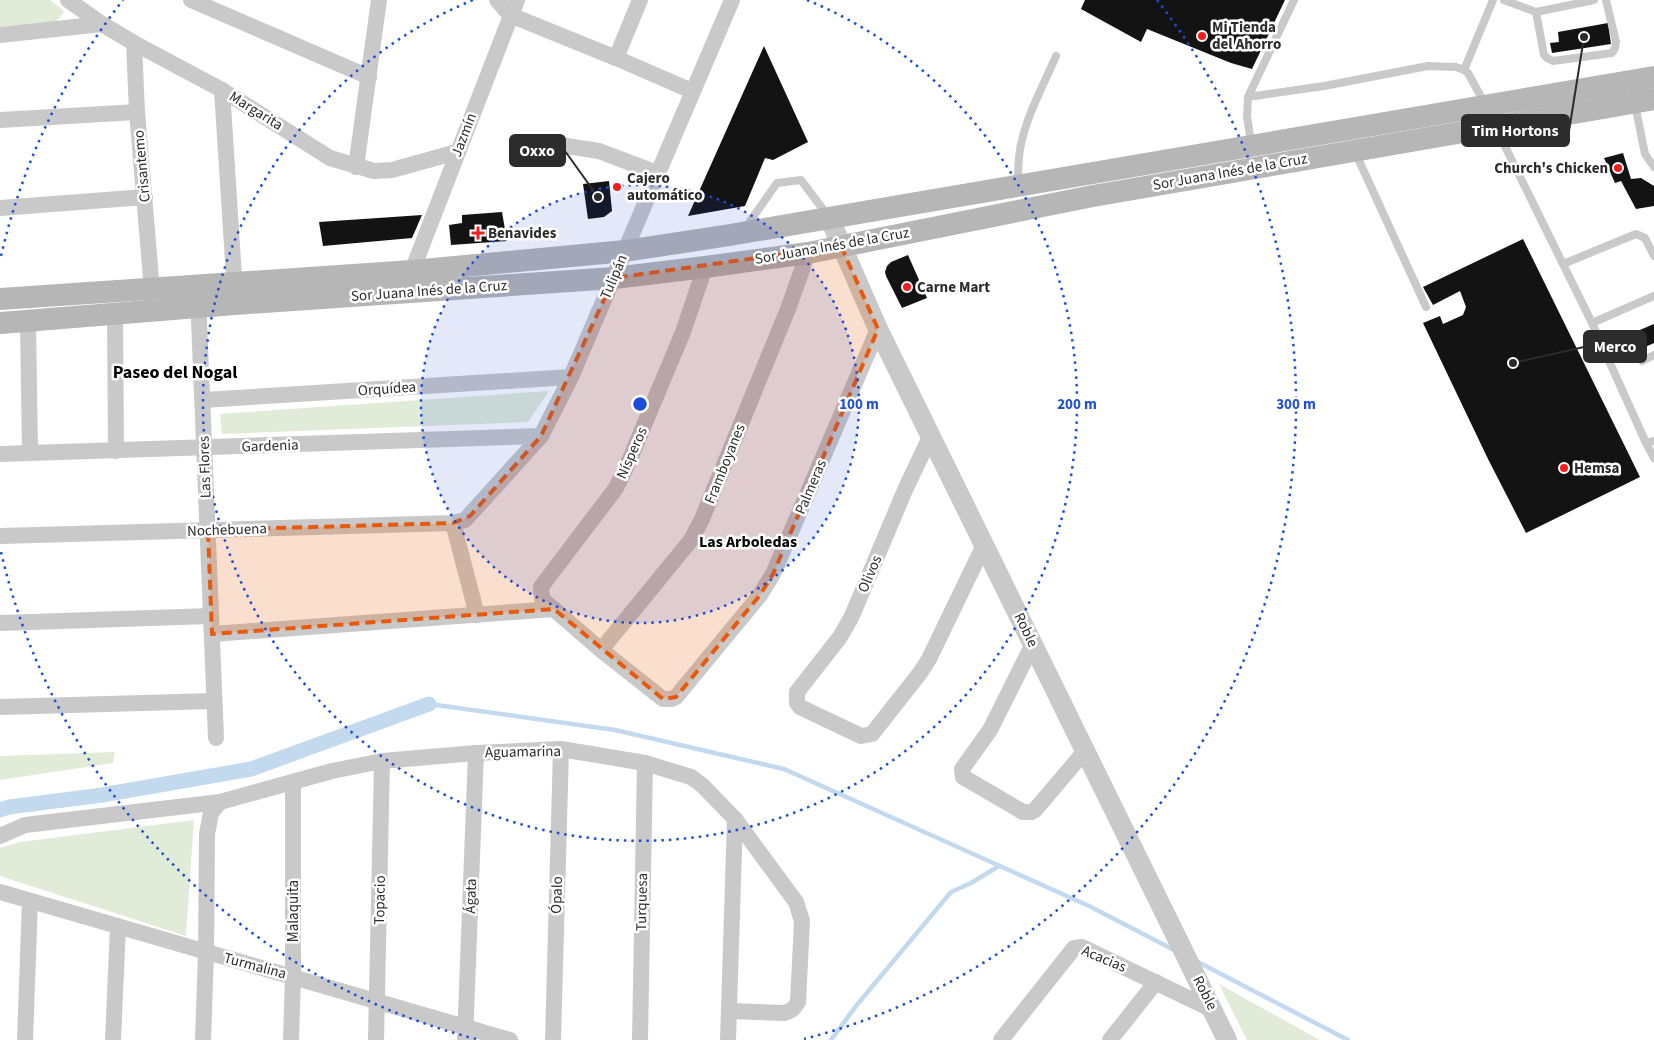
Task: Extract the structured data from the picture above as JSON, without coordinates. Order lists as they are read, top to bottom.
{
  "streets": {
    "main road": ["Sor Juana Inés de la Cruz"],
    "street": [
      "Margarita",
      "Jazmín",
      "Crisantemo",
      "Tulipán",
      "Orquídea",
      "Gardenia",
      "Nísperos",
      "Framboyanes",
      "Las Flores",
      "Palmeras",
      "Nochebuena",
      "Olivos",
      "Roble",
      "Aguamarina",
      "Ópalo",
      "Ágata",
      "Topacio",
      "Turquesa",
      "Malaquita",
      "Acacias",
      "Turmalina"
    ]
  },
  "crossings": [
    ["Margarita", "Jazmín"],
    ["Margarita", "Crisantemo"],
    ["Jazmín", "Sor Juana Inés de la Cruz"],
    ["Crisantemo", "Sor Juana Inés de la Cruz"],
    ["Sor Juana Inés de la Cruz", "Tulipán"],
    ["Sor Juana Inés de la Cruz", "Nísperos"],
    ["Sor Juana Inés de la Cruz", "Framboyanes"],
    ["Sor Juana Inés de la Cruz", "Las Flores"],
    ["Sor Juana Inés de la Cruz", "Roble"],
    ["Tulipán", "Orquídea"],
    ["Tulipán", "Gardenia"],
    ["Tulipán", "Nochebuena"],
    ["Orquídea", "Las Flores"],
    ["Gardenia", "Las Flores"],
    ["Framboyanes", "Palmeras"],
    ["Las Flores", "Nochebuena"],
    ["Palmeras", "Roble"],
    ["Olivos", "Roble"],
    ["Roble", "Acacias"],
    ["Aguamarina", "Ópalo"],
    ["Aguamarina", "Ágata"],
    ["Aguamarina", "Topacio"],
    ["Aguamarina", "Turquesa"],
    ["Aguamarina", "Malaquita"],
    ["Ágata", "Turmalina"],
    ["Topacio", "Turmalina"],
    ["Malaquita", "Turmalina"]
  ],
  "districts": ["Paseo del Nogal", "Las Arboledas"],
  "places": {
    "other": [
      "Mi Tienda del Ahorro",
      "Tim Hortons",
      "Church's Chicken",
      "Cajero automático",
      "Oxxo",
      "Carne Mart",
      "Merco",
      "Hemsa"
    ],
    "health": ["Benavides"]
  },
  "rings": ["100 m", "200 m", "300 m"]
}
